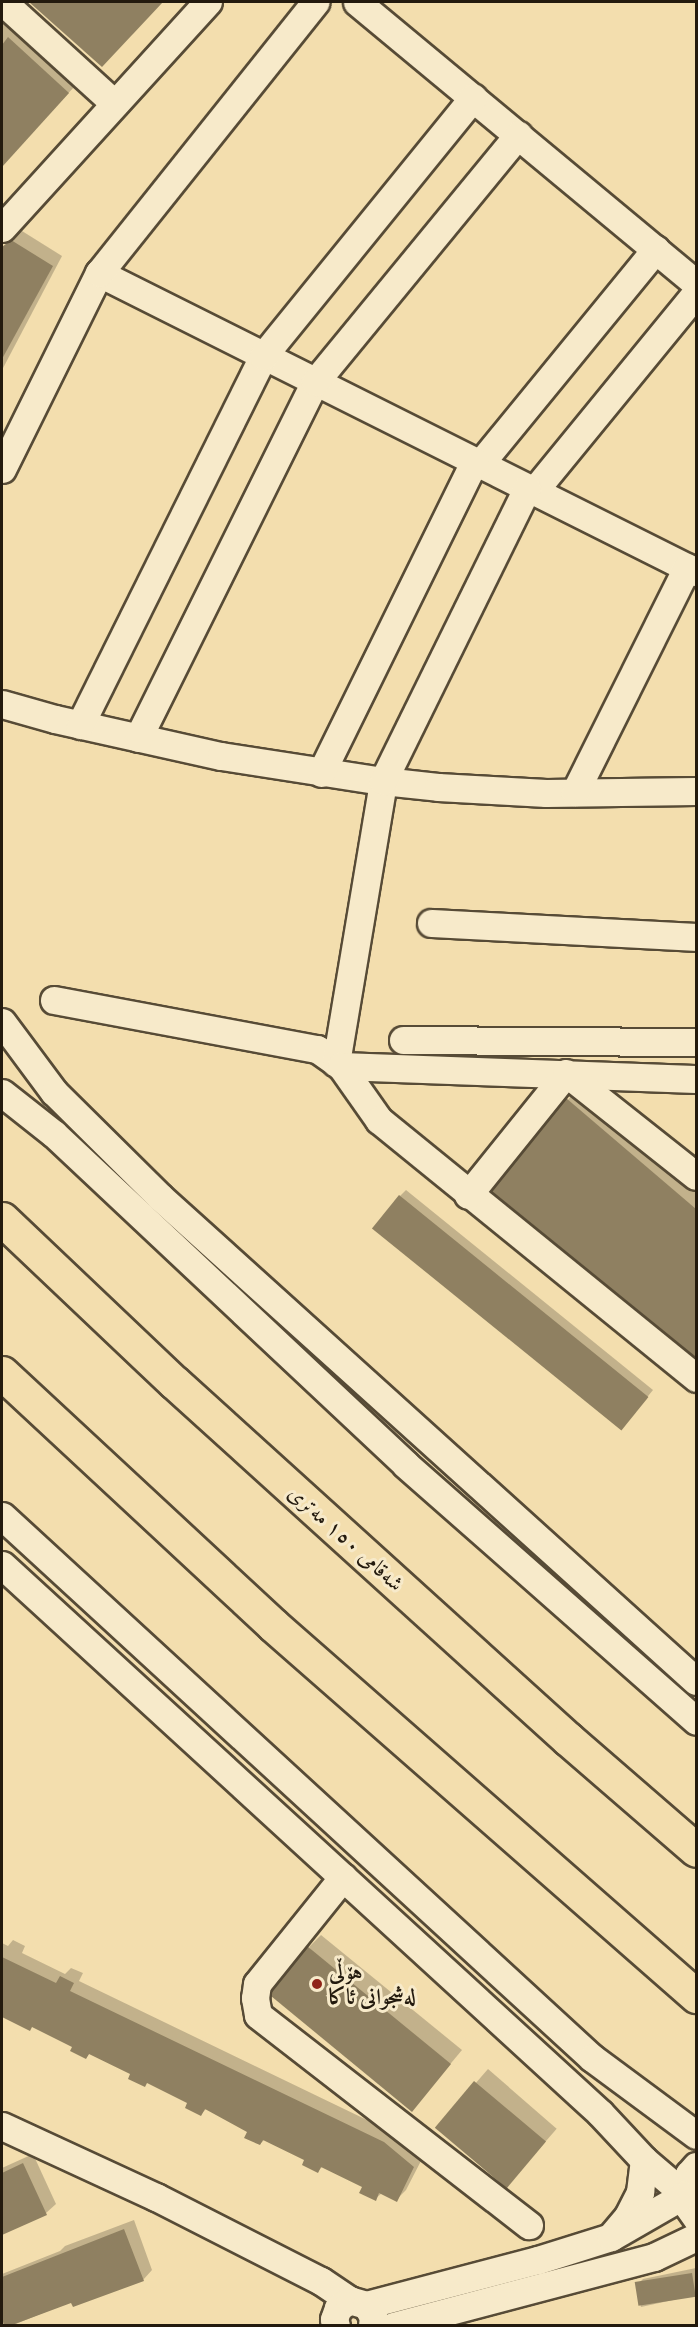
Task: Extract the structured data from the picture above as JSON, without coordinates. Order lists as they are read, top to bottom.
{
  "streets": {
    "highway": ["شەقامی ١٥٠ مەتری"]
  },
  "places": ["هۆڵی لەشجوانی ئاکا"]
}
